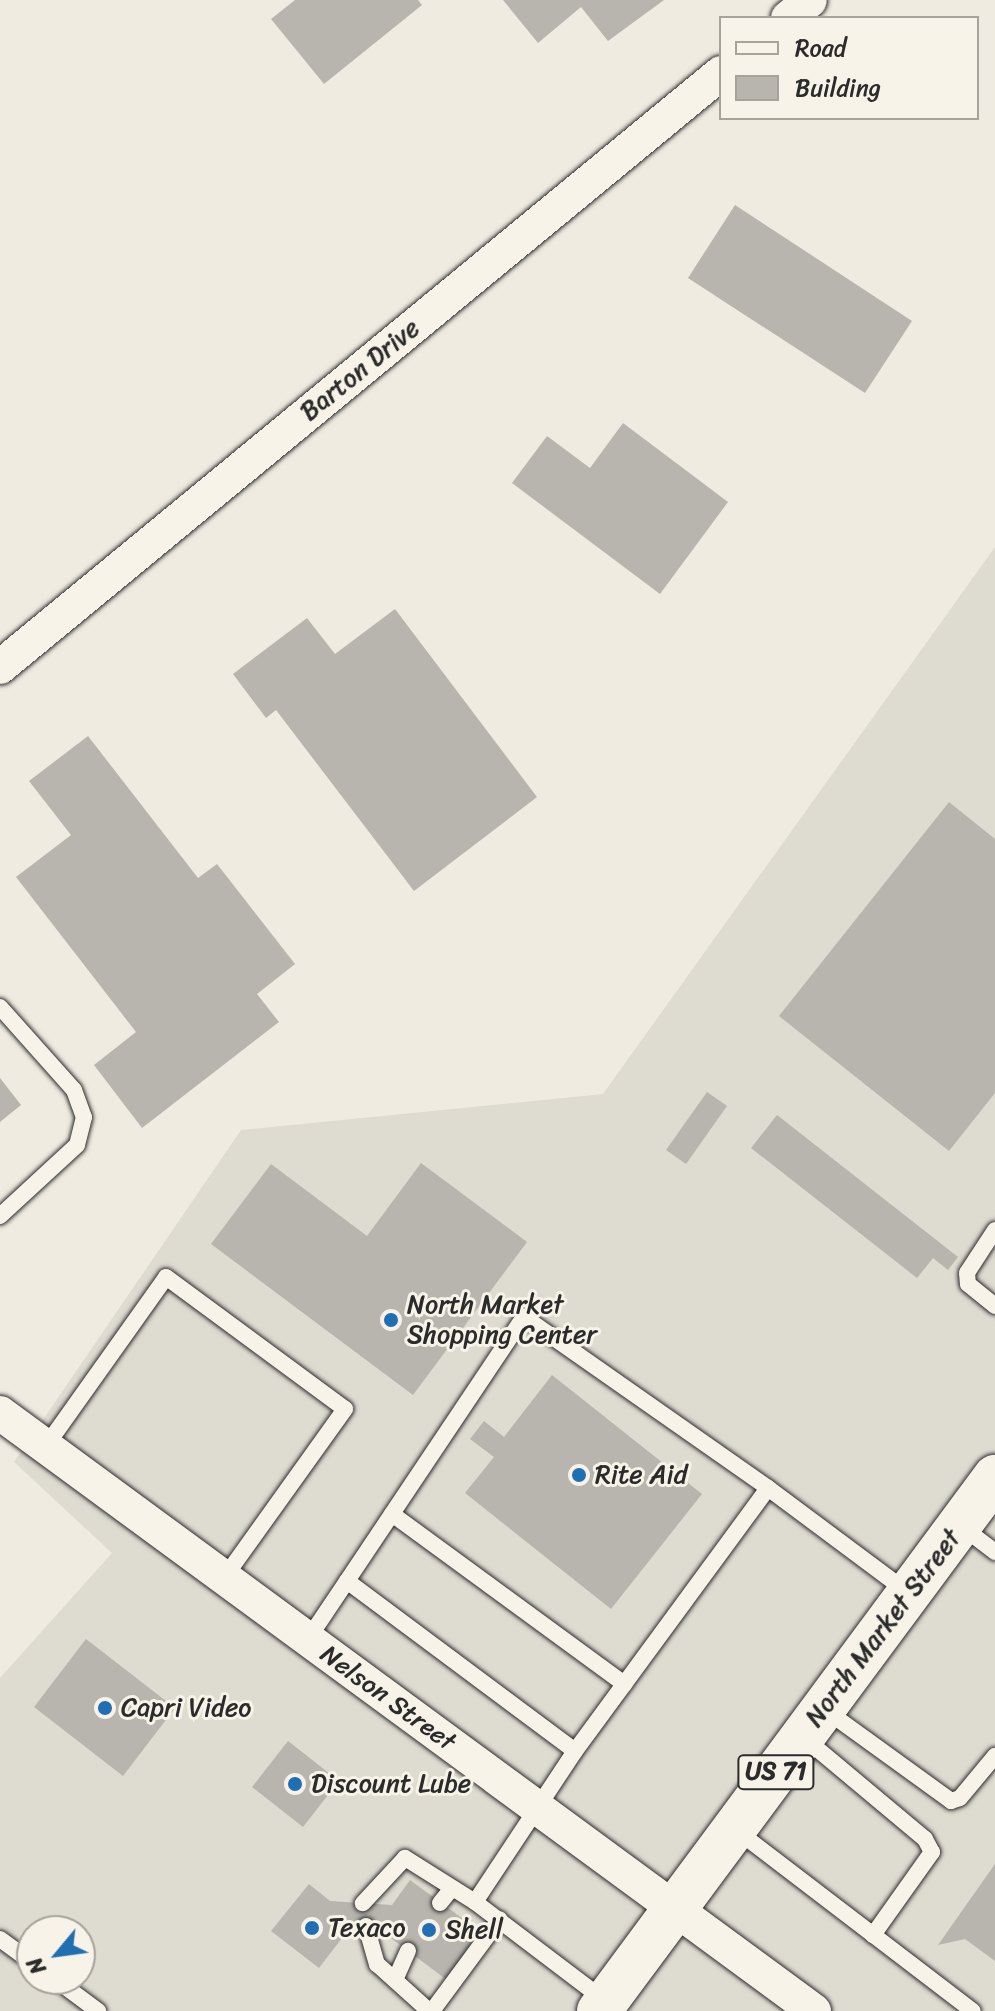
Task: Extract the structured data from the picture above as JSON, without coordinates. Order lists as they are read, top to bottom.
{
  "streets": {
    "main road": ["North Market Street", "US 71"],
    "street": ["Barton Drive", "Nelson Street"]
  },
  "crossings": [
    ["North Market Street", "Nelson Street"]
  ],
  "places": [
    "North Market Shopping Center",
    "Rite Aid",
    "Capri Video",
    "Discount Lube",
    "Texaco",
    "Shell"
  ],
  "legend": ["Road", "Building"],
  "north": "bottom left"
}
